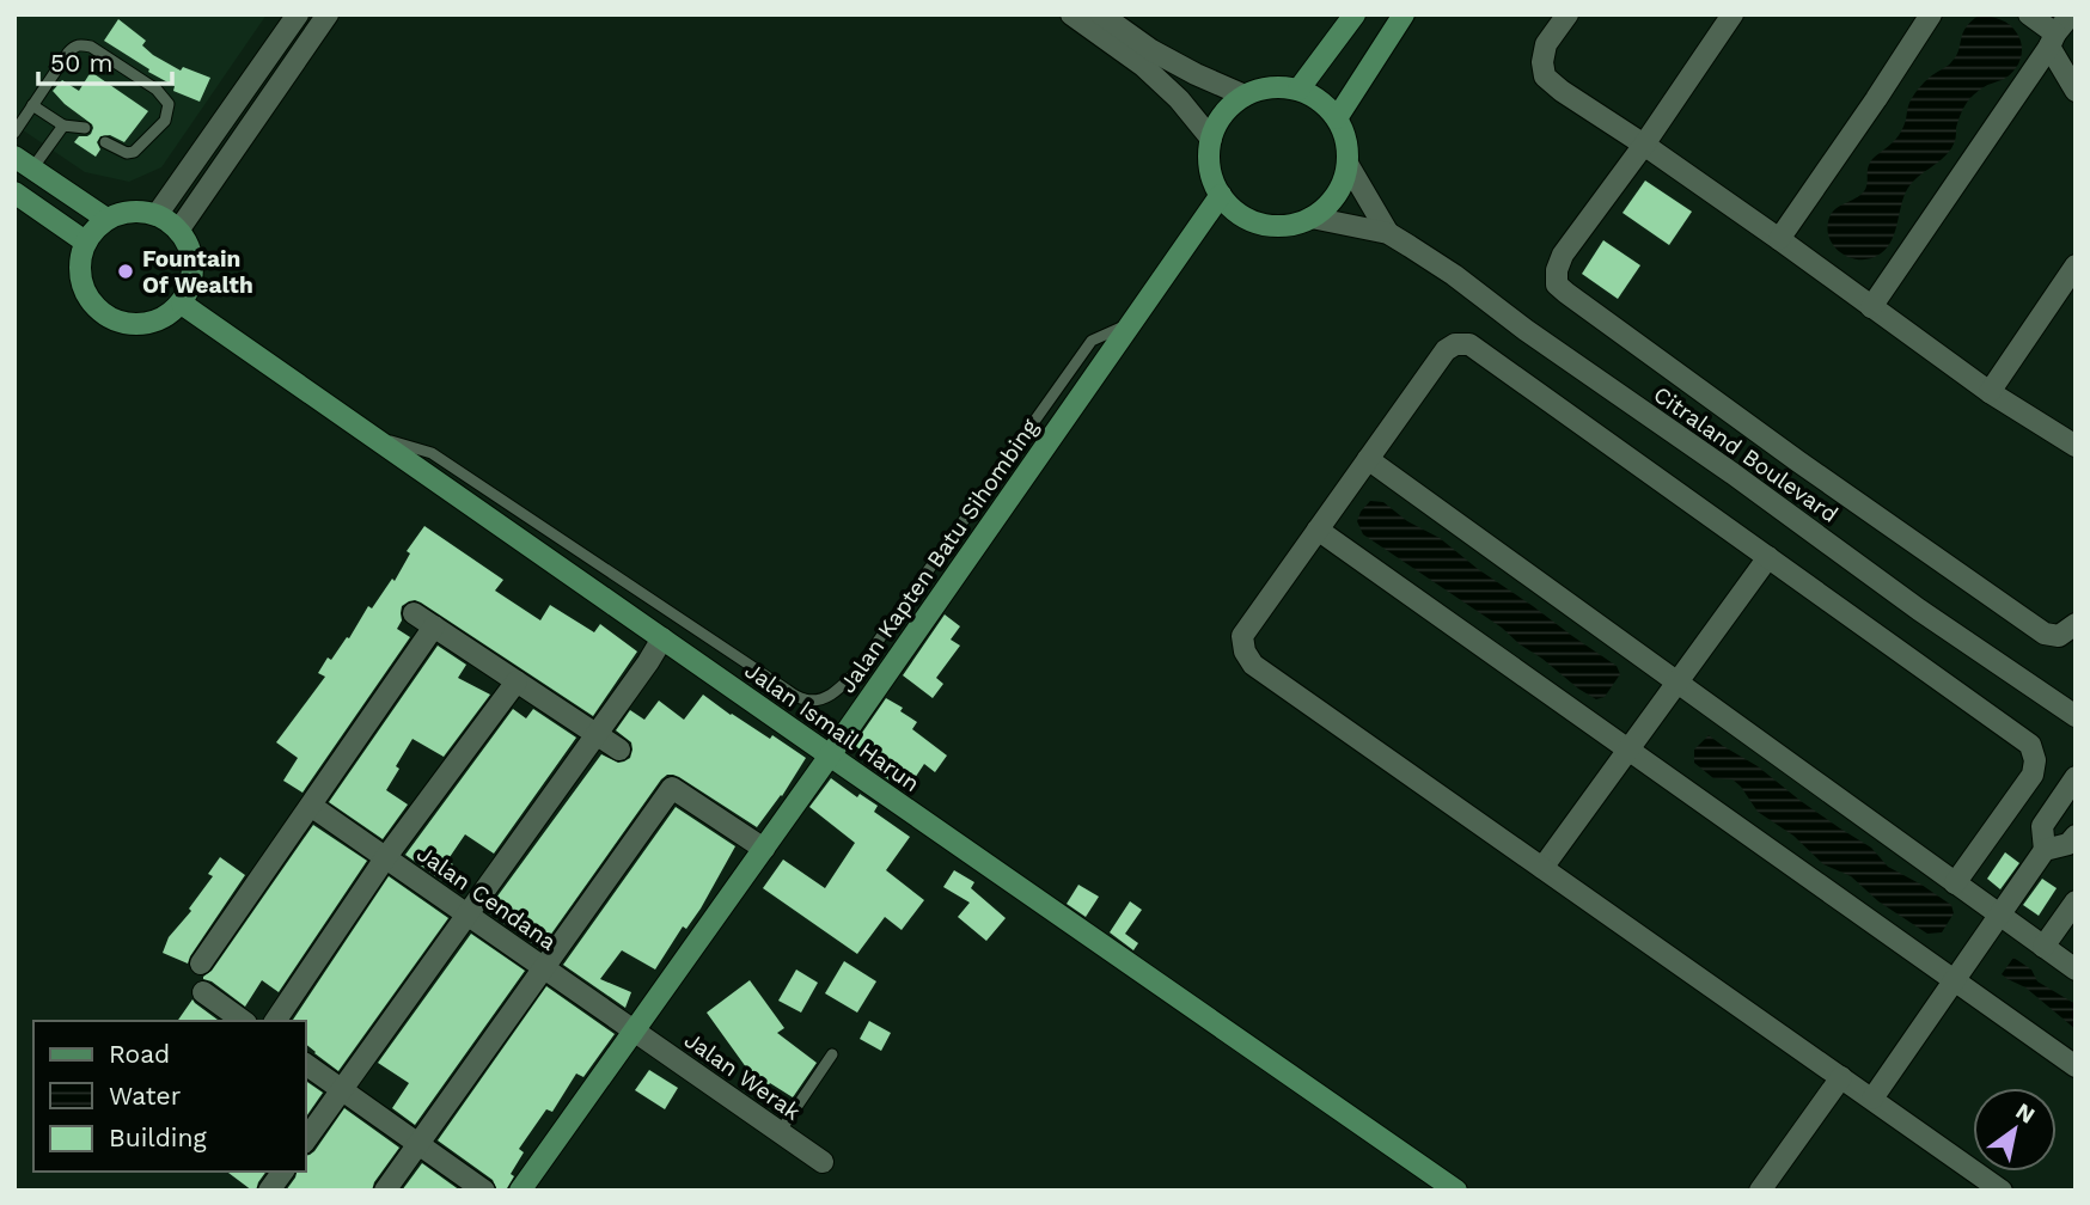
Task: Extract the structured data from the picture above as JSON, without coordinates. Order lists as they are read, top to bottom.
{
  "streets": {
    "street": [
      "Citraland Boulevard",
      "Jalan Kapten Batu Sihombing",
      "Jalan Ismail Harun",
      "Jalan Cendana",
      "Jalan Werak"
    ]
  },
  "crossings": [
    ["Citraland Boulevard", "Jalan Kapten Batu Sihombing"],
    ["Jalan Kapten Batu Sihombing", "Jalan Ismail Harun"],
    ["Jalan Kapten Batu Sihombing", "Jalan Cendana"],
    ["Jalan Kapten Batu Sihombing", "Jalan Werak"],
    ["Jalan Cendana", "Jalan Werak"]
  ],
  "places": ["Fountain Of Wealth"],
  "legend": ["Road", "Water", "Building"],
  "scale_bar": "50 m",
  "north": "top right"
}
